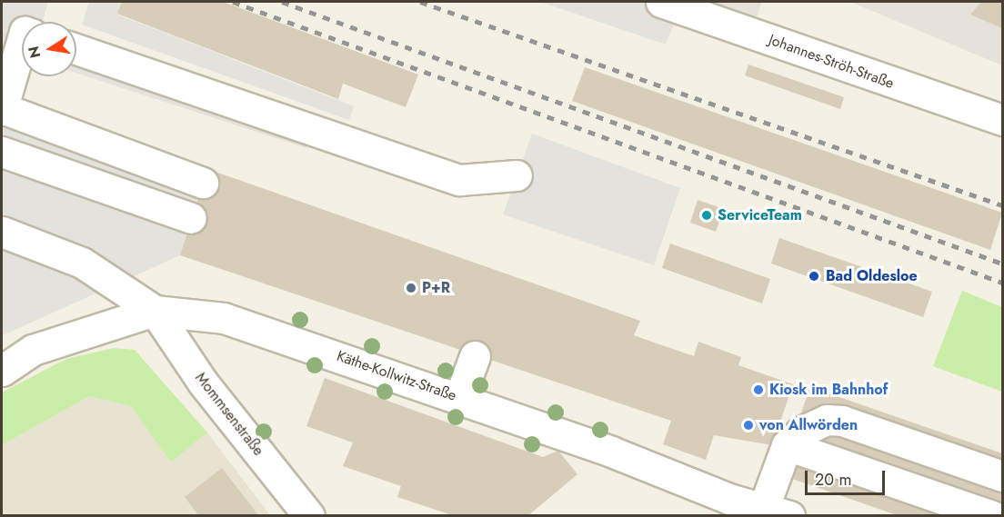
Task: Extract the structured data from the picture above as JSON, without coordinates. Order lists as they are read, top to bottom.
{
  "streets": {
    "street": ["Johannes-Ströh-Straße", "Käthe-Kollwitz-Straße", "Mommsenstraße"]
  },
  "crossings": [
    ["Käthe-Kollwitz-Straße", "Mommsenstraße"]
  ],
  "places": [
    "ServiceTeam",
    "Bad Oldesloe",
    "P+R",
    "Kiosk im Bahnhof",
    "von Allwörden"
  ],
  "scale_bar": "20 m",
  "north": "left"
}
